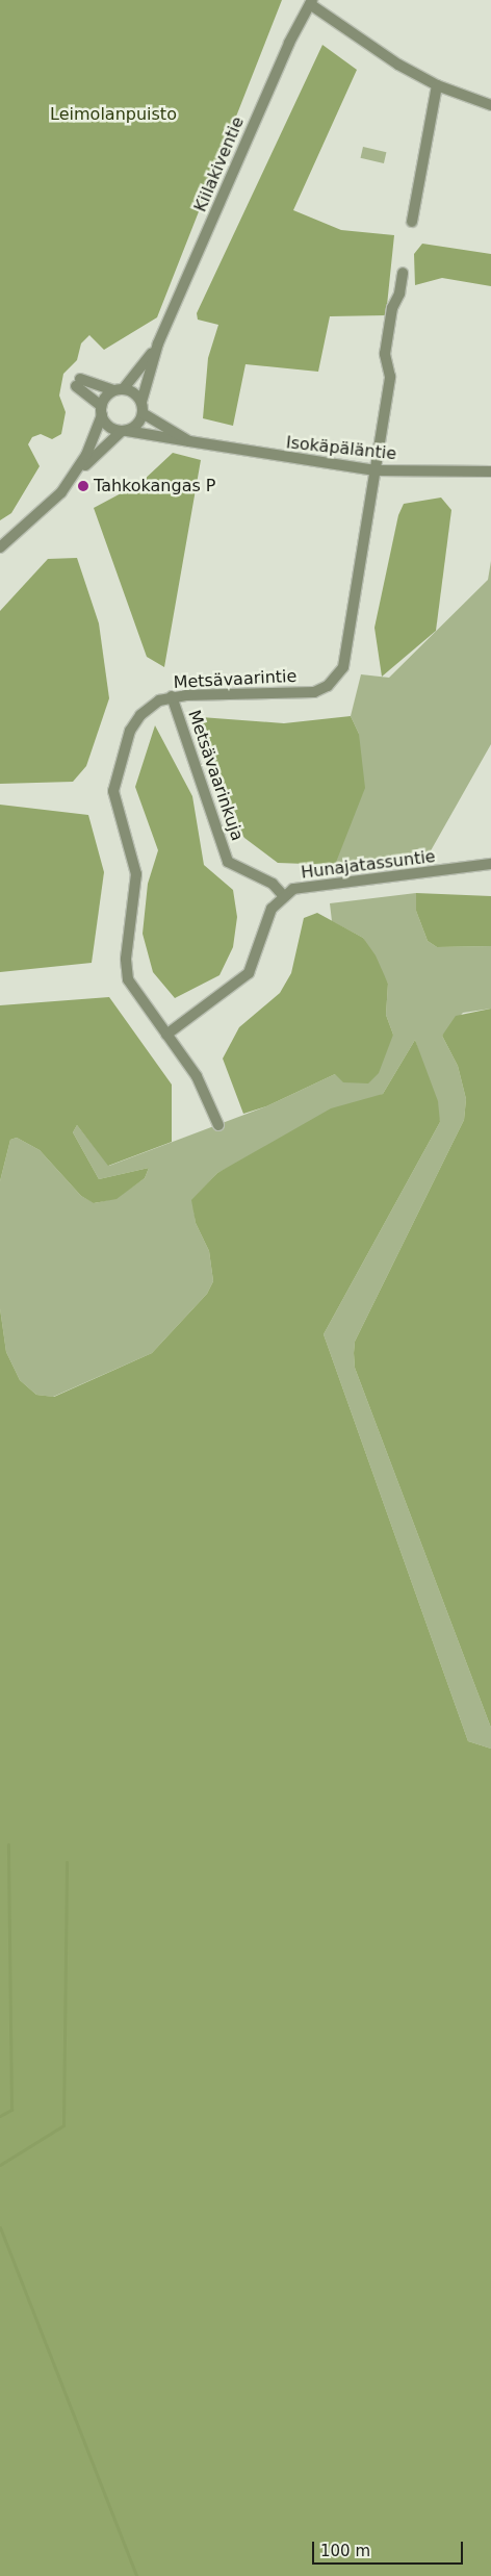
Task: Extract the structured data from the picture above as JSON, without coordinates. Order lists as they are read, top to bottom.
{
  "streets": {
    "street": [
      "Kiilakiventie",
      "Isokäpäläntie",
      "Metsävaarintie",
      "Metsävaarinkuja",
      "Hunajatassuntie"
    ]
  },
  "crossings": [
    ["Kiilakiventie", "Isokäpäläntie"],
    ["Isokäpäläntie", "Metsävaarintie"],
    ["Metsävaarintie", "Metsävaarinkuja"],
    ["Metsävaarintie", "Hunajatassuntie"],
    ["Metsävaarinkuja", "Hunajatassuntie"]
  ],
  "parks": ["Leimolanpuisto"],
  "places": ["Tahkokangas P"],
  "scale_bar": "100 m"
}
